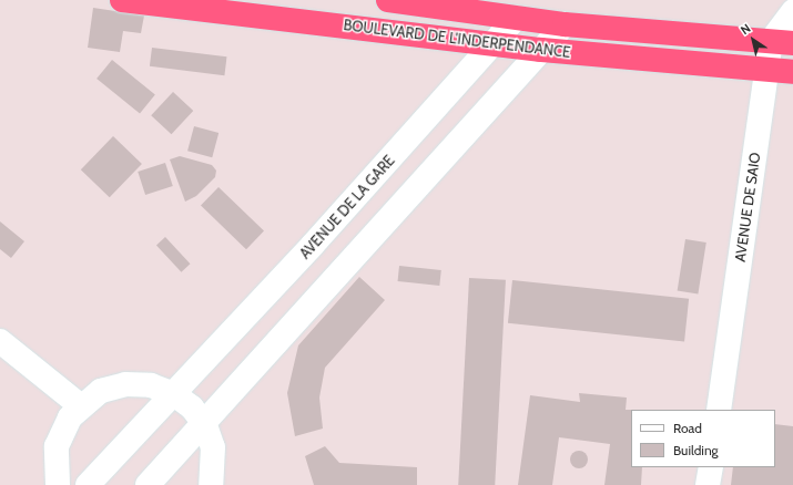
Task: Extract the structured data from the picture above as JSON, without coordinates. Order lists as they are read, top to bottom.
{
  "streets": {
    "highway": ["BOULEVARD DE L'INDERPENDANCE"],
    "street": ["AVENUE DE LA GARE", "AVENUE DE SAIO"]
  },
  "crossings": [
    ["BOULEVARD DE L'INDERPENDANCE", "AVENUE DE LA GARE"],
    ["BOULEVARD DE L'INDERPENDANCE", "AVENUE DE SAIO"]
  ],
  "legend": ["Road", "Building"],
  "north": "top left"
}
